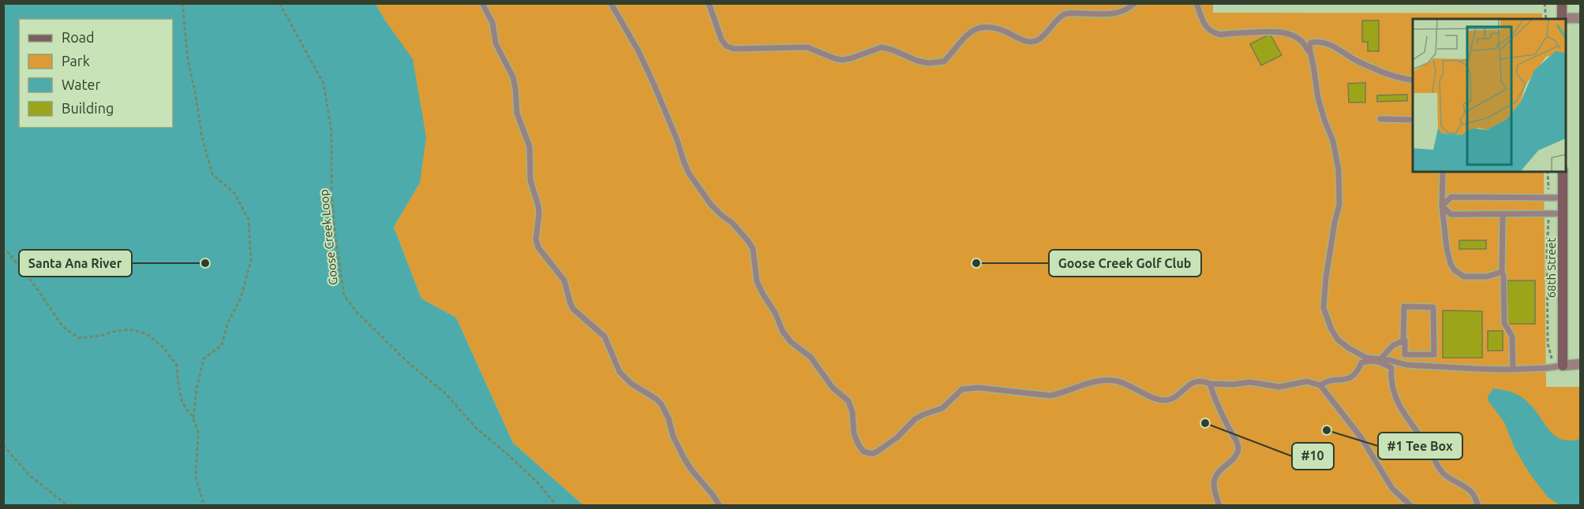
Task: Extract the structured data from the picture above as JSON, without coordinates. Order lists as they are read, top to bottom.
{
  "streets": {
    "street": ["68th Street"],
    "path": ["Goose Creek Loop"]
  },
  "places": [
    "Santa Ana River",
    "Goose Creek Golf Club",
    "#10",
    "#1 Tee Box"
  ],
  "legend": [
    "Road",
    "Park",
    "Water",
    "Building"
  ]
}
